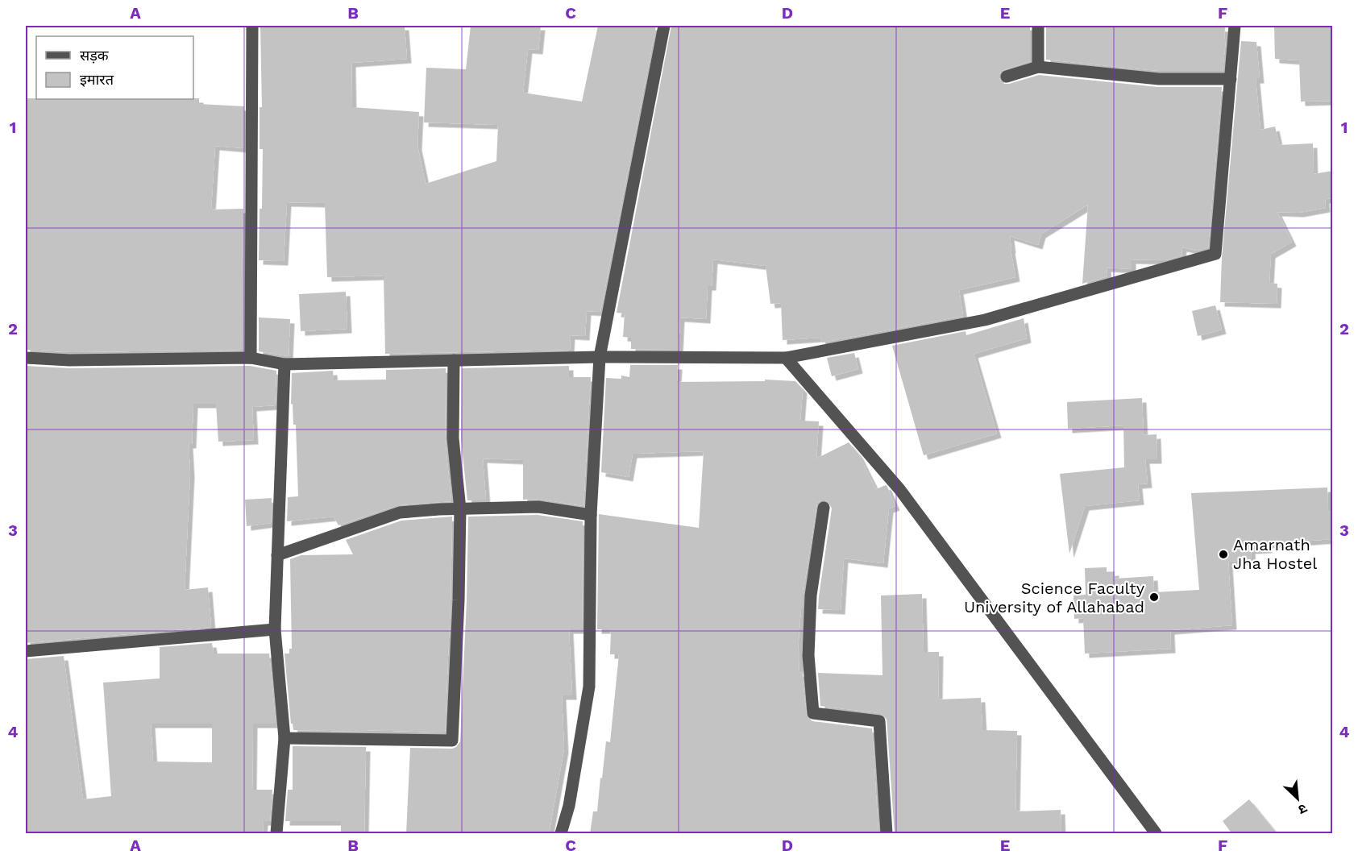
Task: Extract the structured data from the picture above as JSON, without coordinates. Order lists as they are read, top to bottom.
{
  "places": ["Amarnath Jha Hostel", "Science Faculty University of Allahabad"],
  "legend": ["सड़क", "इमारत"],
  "north": "bottom right",
  "grid": {
    "columns": [
      "A",
      "B",
      "C",
      "D",
      "E",
      "F"
    ],
    "rows": [
      "1",
      "2",
      "3",
      "4"
    ]
  }
}
